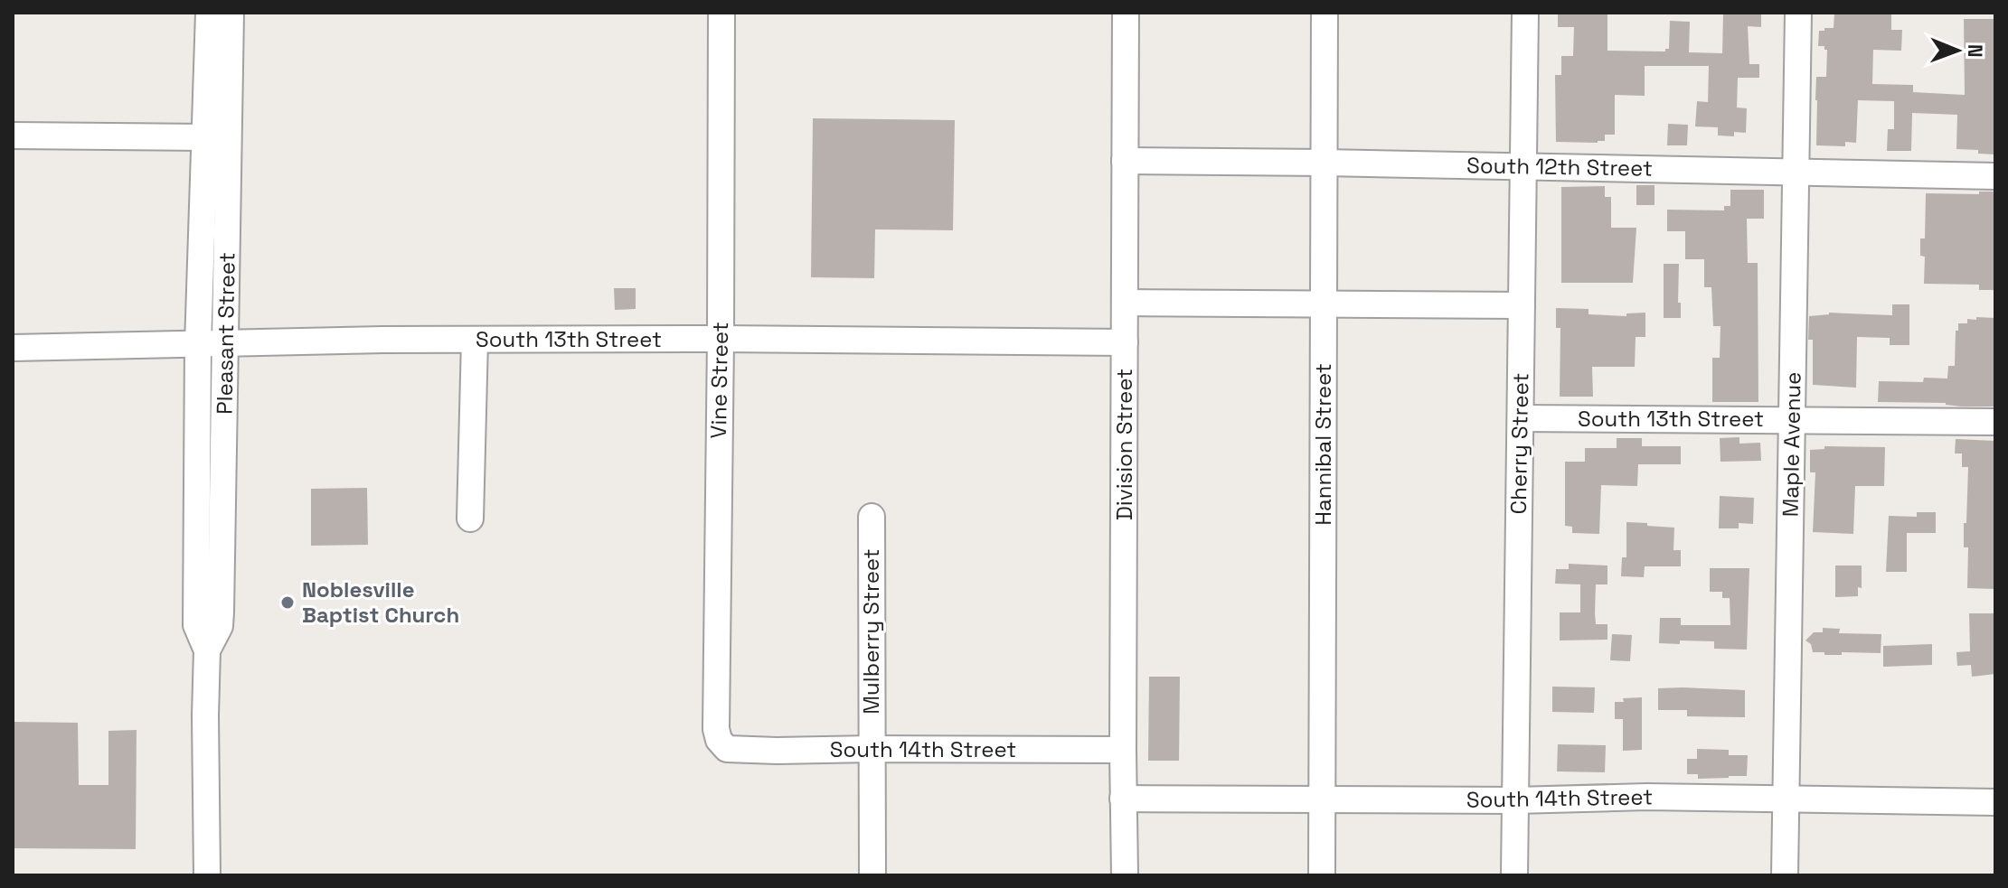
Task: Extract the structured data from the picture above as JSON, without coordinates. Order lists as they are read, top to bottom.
{
  "streets": {
    "street": [
      "South 12th Street",
      "Pleasant Street",
      "South 13th Street",
      "Vine Street",
      "Cherry Street",
      "Division Street",
      "Hannibal Street",
      "Maple Avenue",
      "Mulberry Street",
      "South 14th Street"
    ]
  },
  "crossings": [
    ["South 12th Street", "Cherry Street"],
    ["South 12th Street", "Division Street"],
    ["South 12th Street", "Hannibal Street"],
    ["South 12th Street", "Maple Avenue"],
    ["Pleasant Street", "South 13th Street"],
    ["South 13th Street", "Vine Street"],
    ["South 13th Street", "Cherry Street"],
    ["South 13th Street", "Division Street"],
    ["South 13th Street", "Maple Avenue"],
    ["Vine Street", "South 14th Street"],
    ["Cherry Street", "South 14th Street"],
    ["Division Street", "South 14th Street"],
    ["Hannibal Street", "South 14th Street"],
    ["Maple Avenue", "South 14th Street"],
    ["Mulberry Street", "South 14th Street"]
  ],
  "places": ["Noblesville Baptist Church"],
  "north": "right"
}
